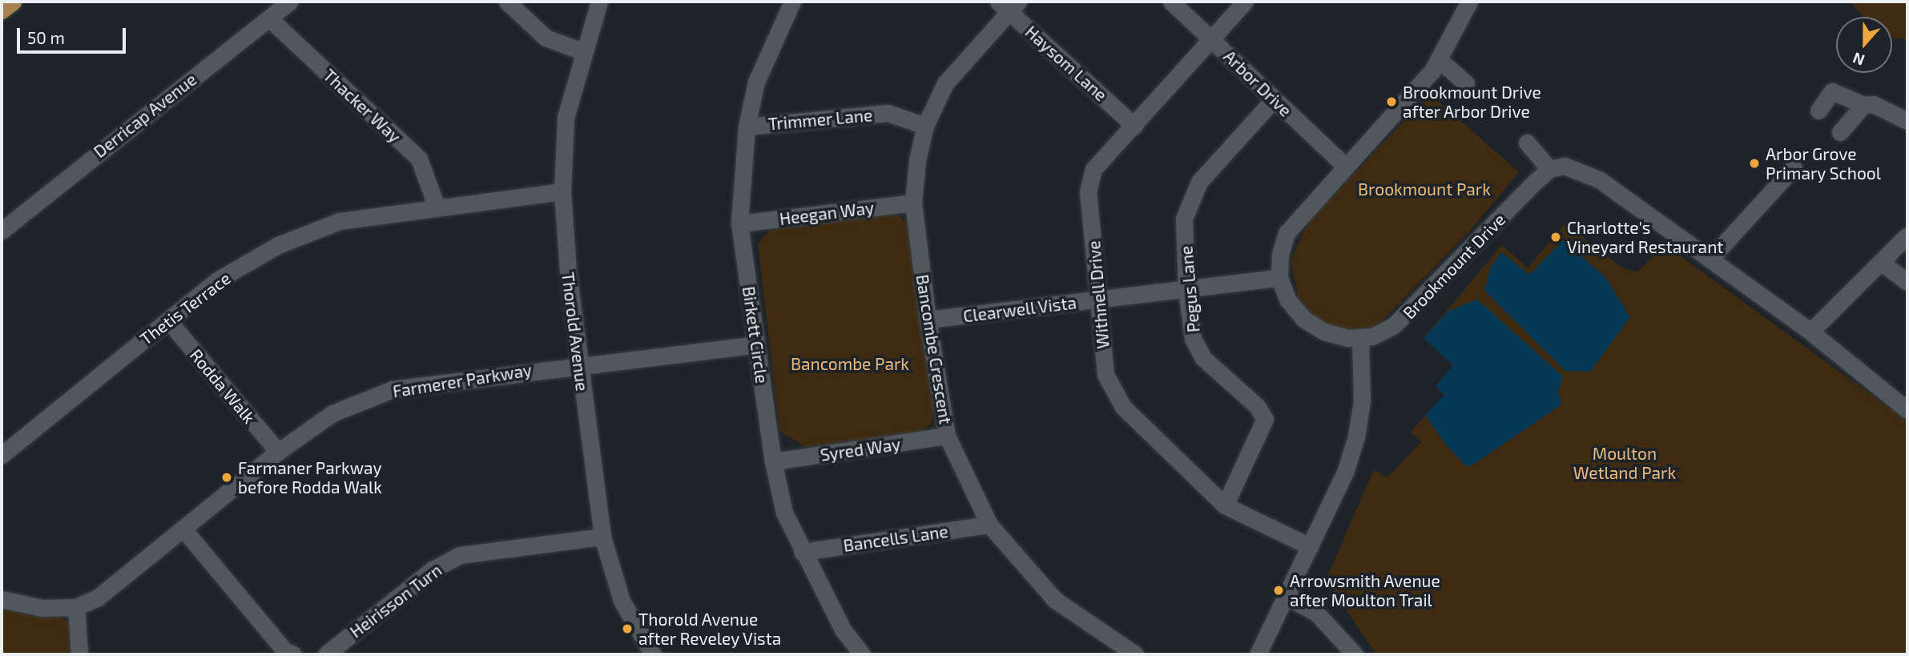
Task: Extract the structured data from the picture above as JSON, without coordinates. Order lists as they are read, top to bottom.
{
  "streets": {
    "street": [
      "Haysom Lane",
      "Arbor Drive",
      "Thacker Way",
      "Derricap Avenue",
      "Trimmer Lane",
      "Heegan Way",
      "Brookmount Drive",
      "Pegus Lane",
      "Withnell Drive",
      "Thetis Terrace",
      "Clearwell Vista",
      "Thorold Avenue",
      "Birkett Circle",
      "Bancombe Crescent",
      "Farmerer Parkway",
      "Rodda Walk",
      "Syred Way",
      "Bancells Lane",
      "Heirisson Turn"
    ]
  },
  "crossings": [
    ["Haysom Lane", "Withnell Drive"],
    ["Haysom Lane", "Bancombe Crescent"],
    ["Arbor Drive", "Brookmount Drive"],
    ["Arbor Drive", "Pegus Lane"],
    ["Arbor Drive", "Withnell Drive"],
    ["Thacker Way", "Derricap Avenue"],
    ["Thacker Way", "Thetis Terrace"],
    ["Trimmer Lane", "Birkett Circle"],
    ["Trimmer Lane", "Bancombe Crescent"],
    ["Heegan Way", "Birkett Circle"],
    ["Heegan Way", "Bancombe Crescent"],
    ["Brookmount Drive", "Clearwell Vista"],
    ["Pegus Lane", "Withnell Drive"],
    ["Pegus Lane", "Clearwell Vista"],
    ["Withnell Drive", "Clearwell Vista"],
    ["Thetis Terrace", "Thorold Avenue"],
    ["Thetis Terrace", "Rodda Walk"],
    ["Clearwell Vista", "Bancombe Crescent"],
    ["Thorold Avenue", "Farmerer Parkway"],
    ["Thorold Avenue", "Heirisson Turn"],
    ["Birkett Circle", "Farmerer Parkway"],
    ["Birkett Circle", "Syred Way"],
    ["Birkett Circle", "Bancells Lane"],
    ["Bancombe Crescent", "Syred Way"],
    ["Bancombe Crescent", "Bancells Lane"],
    ["Farmerer Parkway", "Rodda Walk"]
  ],
  "parks": ["Brookmount Park", "Bancombe Park", "Moulton Wetland Park"],
  "places": [
    "Brookmount Drive after Arbor Drive",
    "Arbor Grove Primary School",
    "Charlotte's Vineyard Restaurant",
    "Farmaner Parkway before Rodda Walk",
    "Arrowsmith Avenue after Moulton Trail",
    "Thorold Avenue after Reveley Vista"
  ],
  "scale_bar": "50 m",
  "north": "bottom"
}
